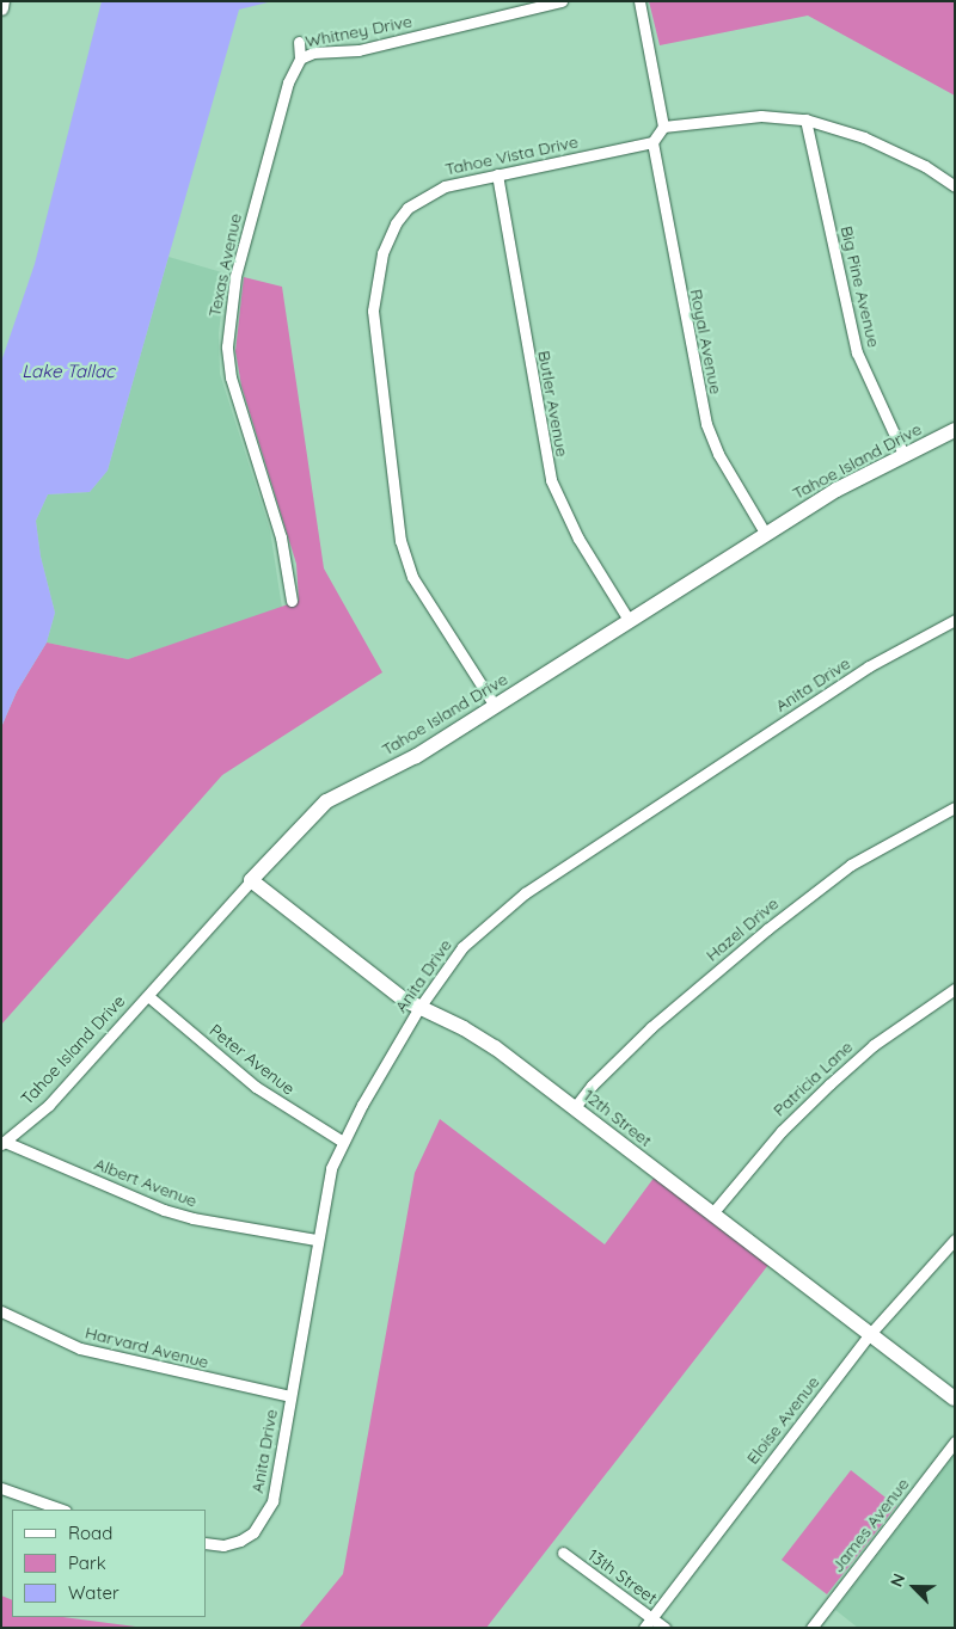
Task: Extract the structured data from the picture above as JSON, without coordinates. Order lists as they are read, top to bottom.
{
  "streets": {
    "street": [
      "Whitney Drive",
      "Tahoe Vista Drive",
      "Texas Avenue",
      "Big Pine Avenue",
      "Royal Avenue",
      "Butler Avenue",
      "Tahoe Island Drive",
      "Anita Drive",
      "Hazel Drive",
      "Peter Avenue",
      "Patricia Lane",
      "12th Street",
      "Albert Avenue",
      "Harvard Avenue",
      "Eloise Avenue",
      "James Avenue",
      "13th Street"
    ]
  },
  "crossings": [
    ["Whitney Drive", "Texas Avenue"],
    ["Tahoe Vista Drive", "Royal Avenue"],
    ["Tahoe Vista Drive", "Butler Avenue"],
    ["Tahoe Vista Drive", "Tahoe Island Drive"],
    ["Big Pine Avenue", "Tahoe Island Drive"],
    ["Royal Avenue", "Tahoe Island Drive"],
    ["Butler Avenue", "Tahoe Island Drive"],
    ["Tahoe Island Drive", "Peter Avenue"],
    ["Tahoe Island Drive", "12th Street"],
    ["Tahoe Island Drive", "Albert Avenue"],
    ["Anita Drive", "Peter Avenue"],
    ["Anita Drive", "12th Street"],
    ["Anita Drive", "Albert Avenue"],
    ["Anita Drive", "Harvard Avenue"],
    ["Hazel Drive", "12th Street"],
    ["Patricia Lane", "12th Street"],
    ["12th Street", "Eloise Avenue"],
    ["Eloise Avenue", "13th Street"]
  ],
  "water": ["Lake Tallac"],
  "legend": ["Road", "Park", "Water"],
  "north": "top left"
}
